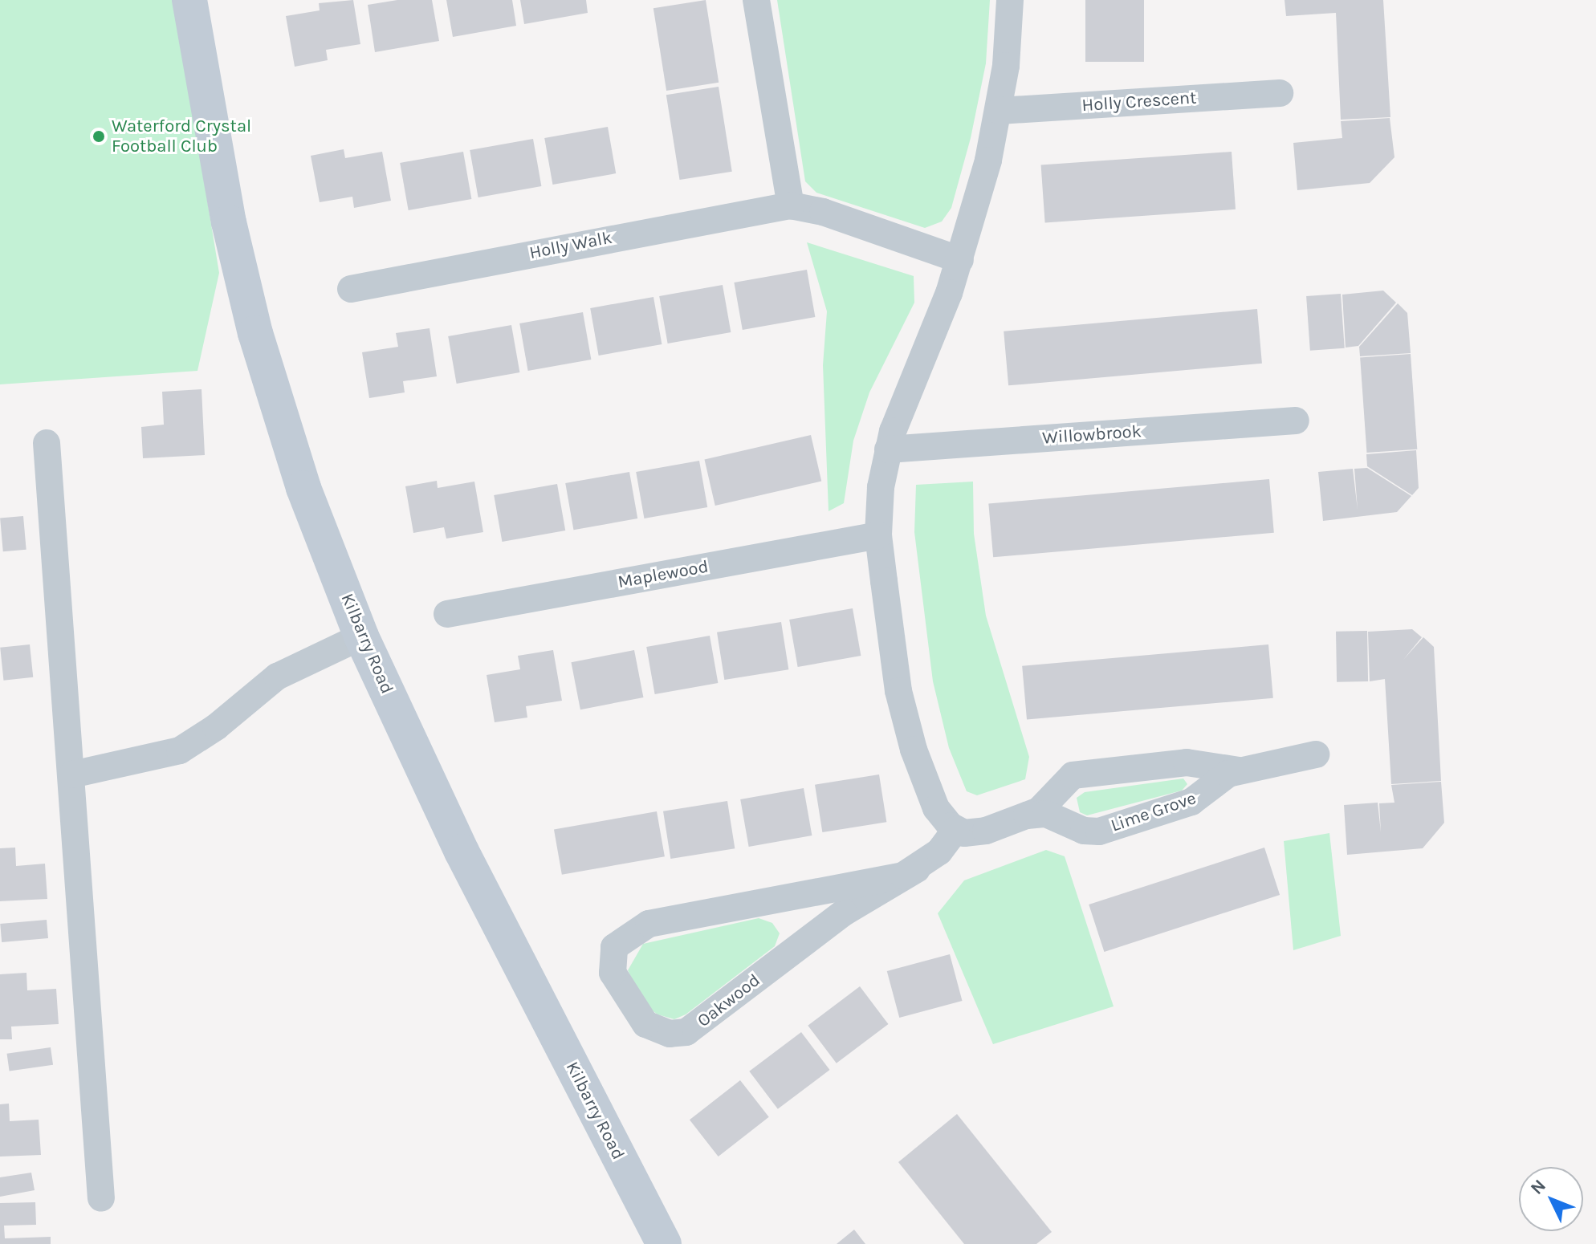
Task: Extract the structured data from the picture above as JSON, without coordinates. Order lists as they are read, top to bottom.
{
  "streets": {
    "street": [
      "Holly Crescent",
      "Holly Walk",
      "Willowbrook",
      "Maplewood",
      "Kilbarry Road",
      "Lime Grove",
      "Oakwood"
    ]
  },
  "crossings": [
    ["Lime Grove", "Oakwood"]
  ],
  "places": ["Waterford Crystal Football Club"],
  "north": "top left"
}
